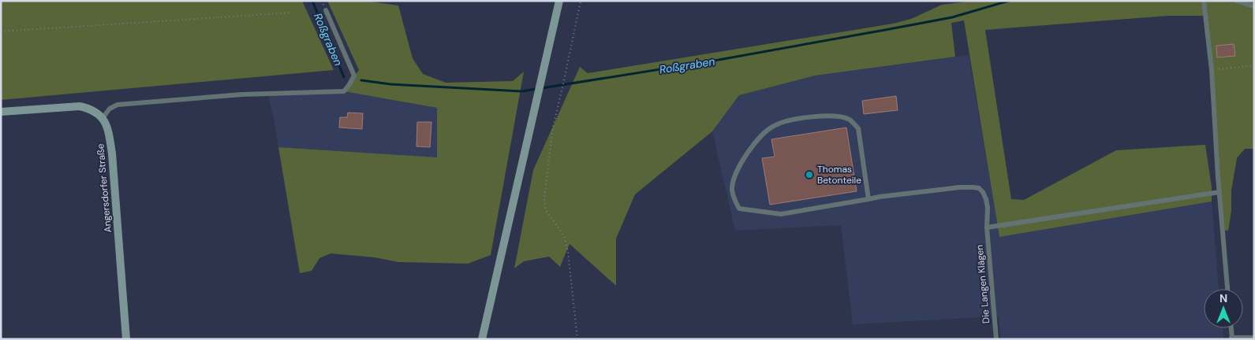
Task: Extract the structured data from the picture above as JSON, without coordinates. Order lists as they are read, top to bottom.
{
  "streets": {
    "main road": ["Angersdorfer Straße"],
    "lane": ["Die Langen Klägen"]
  },
  "water": ["Roßgraben"],
  "places": ["Thomas Betonteile"],
  "north": "top"
}
